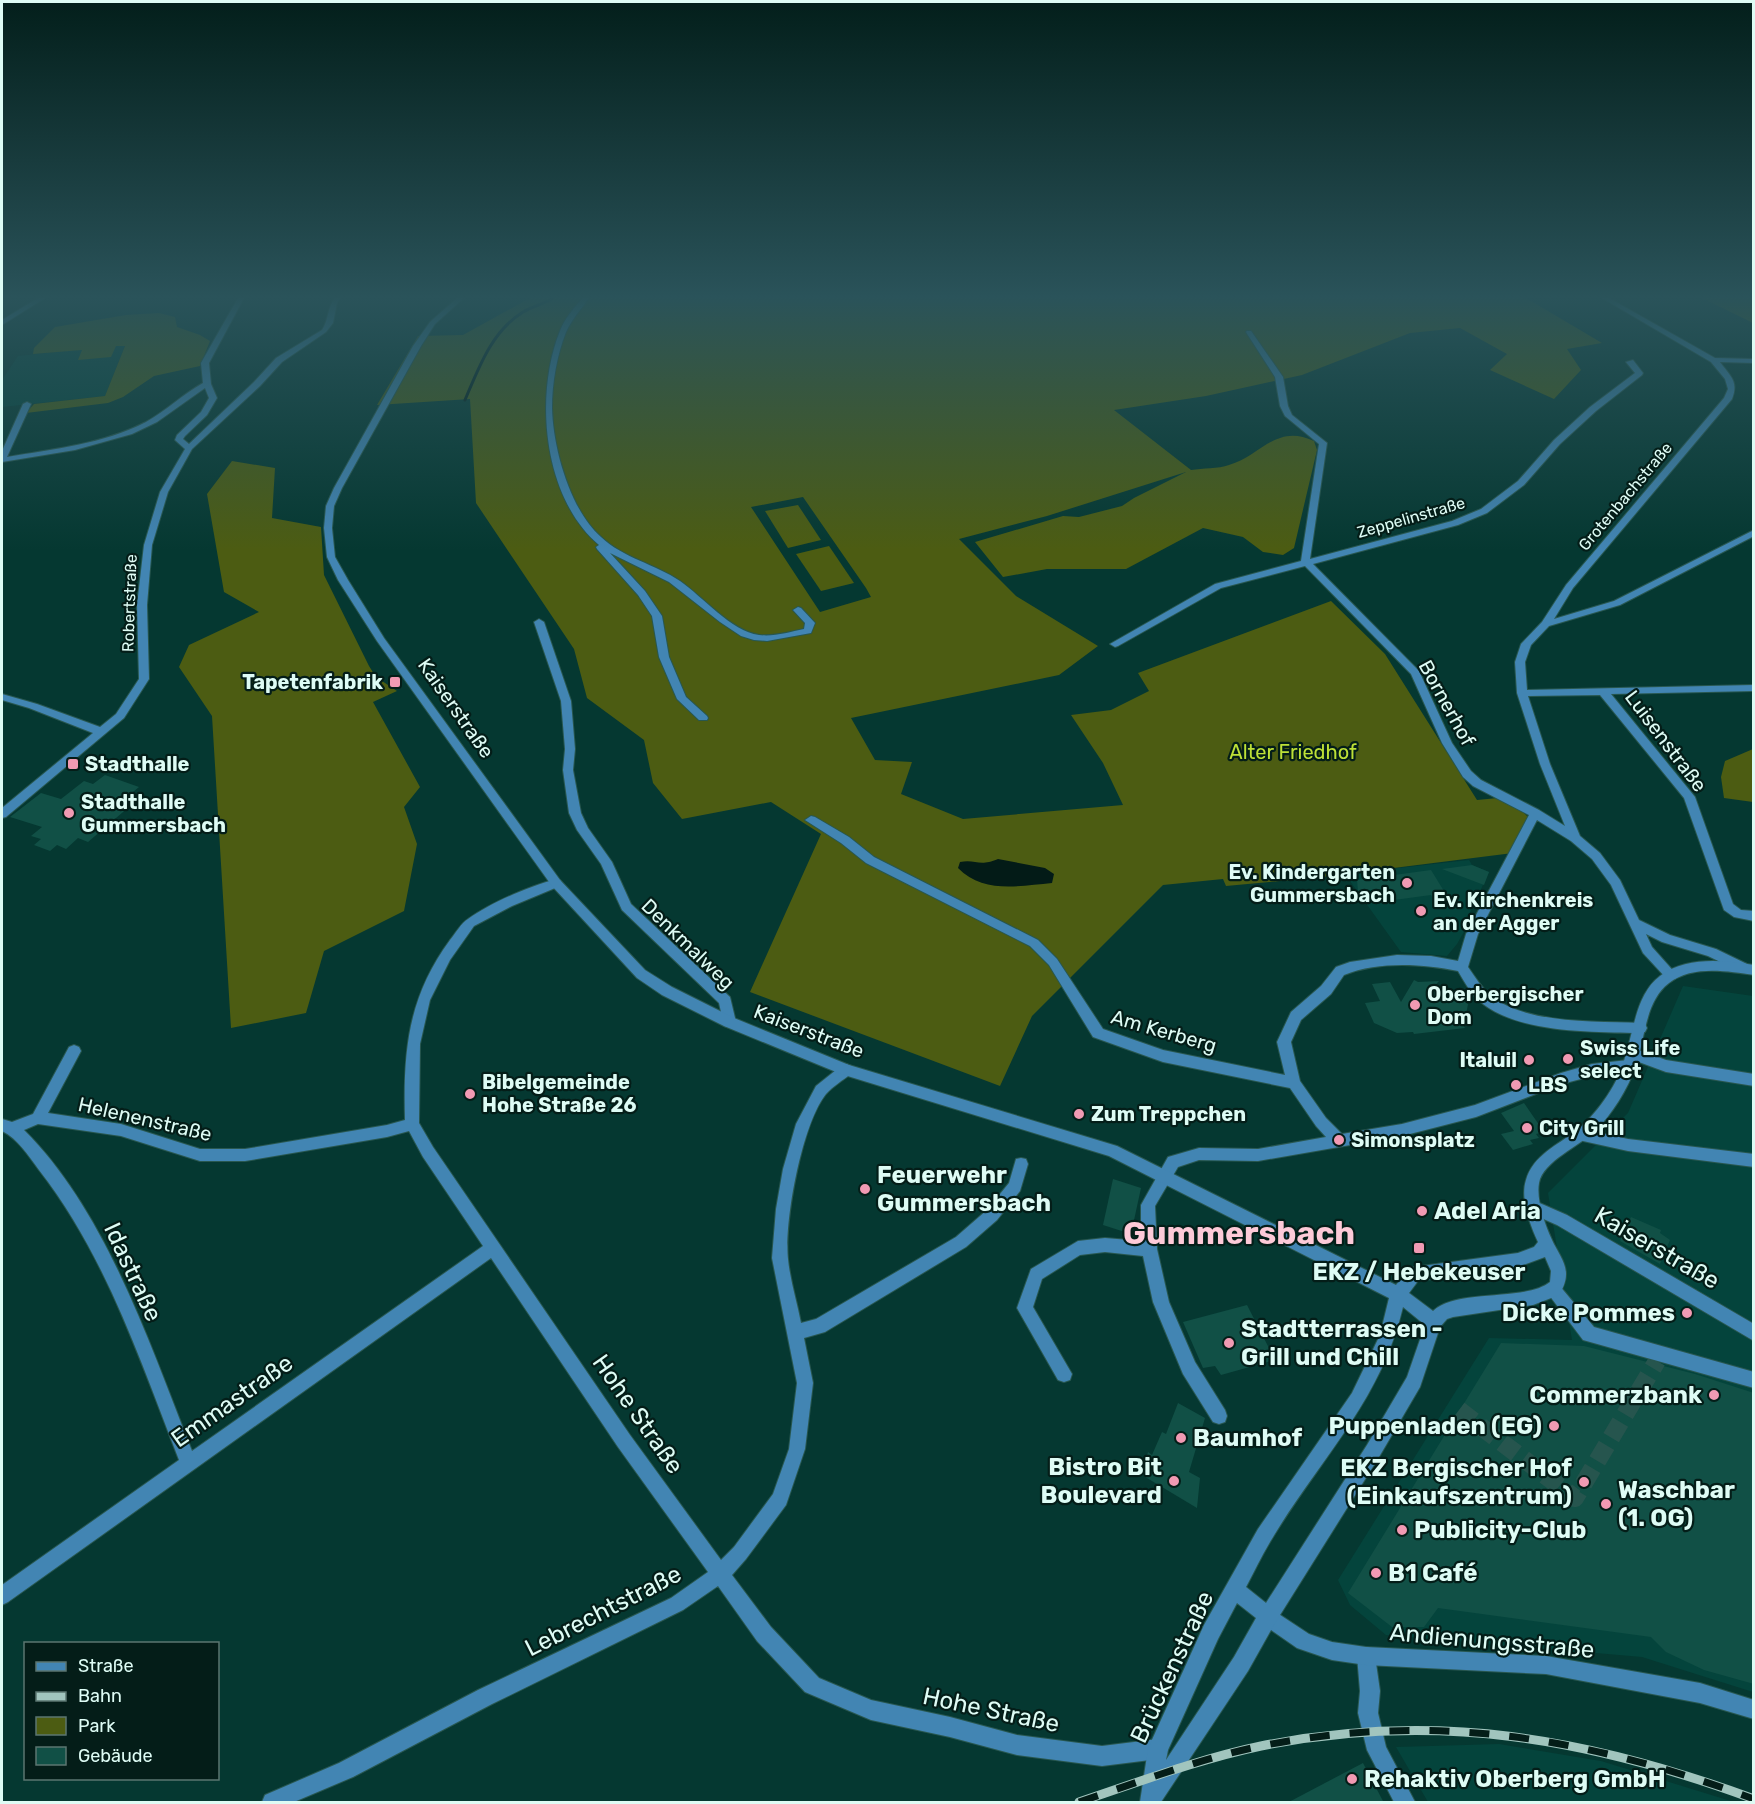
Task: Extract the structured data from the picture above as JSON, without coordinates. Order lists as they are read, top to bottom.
{
  "streets": {
    "street": [
      "Grotenbachstraße",
      "Zeppelinstraße",
      "Robertstraße",
      "Bornerhof",
      "Kaiserstraße",
      "Luisenstraße",
      "Denkmalweg",
      "Am Kerberg",
      "Helenenstraße",
      "Idastraße",
      "Emmastraße",
      "Hohe Straße",
      "Lebrechtstraße",
      "Andienungsstraße",
      "Brückenstraße"
    ]
  },
  "crossings": [
    ["Grotenbachstraße", "Bornerhof"],
    ["Zeppelinstraße", "Bornerhof"],
    ["Kaiserstraße", "Denkmalweg"],
    ["Kaiserstraße", "Lebrechtstraße"],
    ["Kaiserstraße", "Brückenstraße"],
    ["Helenenstraße", "Hohe Straße"],
    ["Idastraße", "Emmastraße"],
    ["Emmastraße", "Hohe Straße"],
    ["Hohe Straße", "Lebrechtstraße"],
    ["Hohe Straße", "Brückenstraße"],
    ["Andienungsstraße", "Brückenstraße"]
  ],
  "districts": ["Gummersbach"],
  "parks": ["Alter Friedhof"],
  "places": {
    "transit": ["Tapetenfabrik", "Stadthalle", "EKZ / Hebekeuser"],
    "other": [
      "Stadthalle Gummersbach",
      "Ev. Kindergarten Gummersbach",
      "Ev. Kirchenkreis an der Agger",
      "Oberbergischer Dom",
      "Swiss Life select",
      "Italuil",
      "LBS",
      "Bibelgemeinde Hohe Straße 26",
      "Zum Treppchen",
      "City Grill",
      "Simonsplatz",
      "Feuerwehr Gummersbach",
      "Adel Aria",
      "Dicke Pommes",
      "Stadtterrassen - Grill und Chill",
      "Commerzbank",
      "Puppenladen (EG)",
      "Baumhof",
      "Bistro Bit Boulevard",
      "EKZ Bergischer Hof (Einkaufszentrum)",
      "Waschbar (1. OG)",
      "Publicity-Club",
      "B1 Café",
      "Rehaktiv Oberberg GmbH"
    ]
  },
  "legend": [
    "Straße",
    "Bahn",
    "Park",
    "Gebäude"
  ]
}
